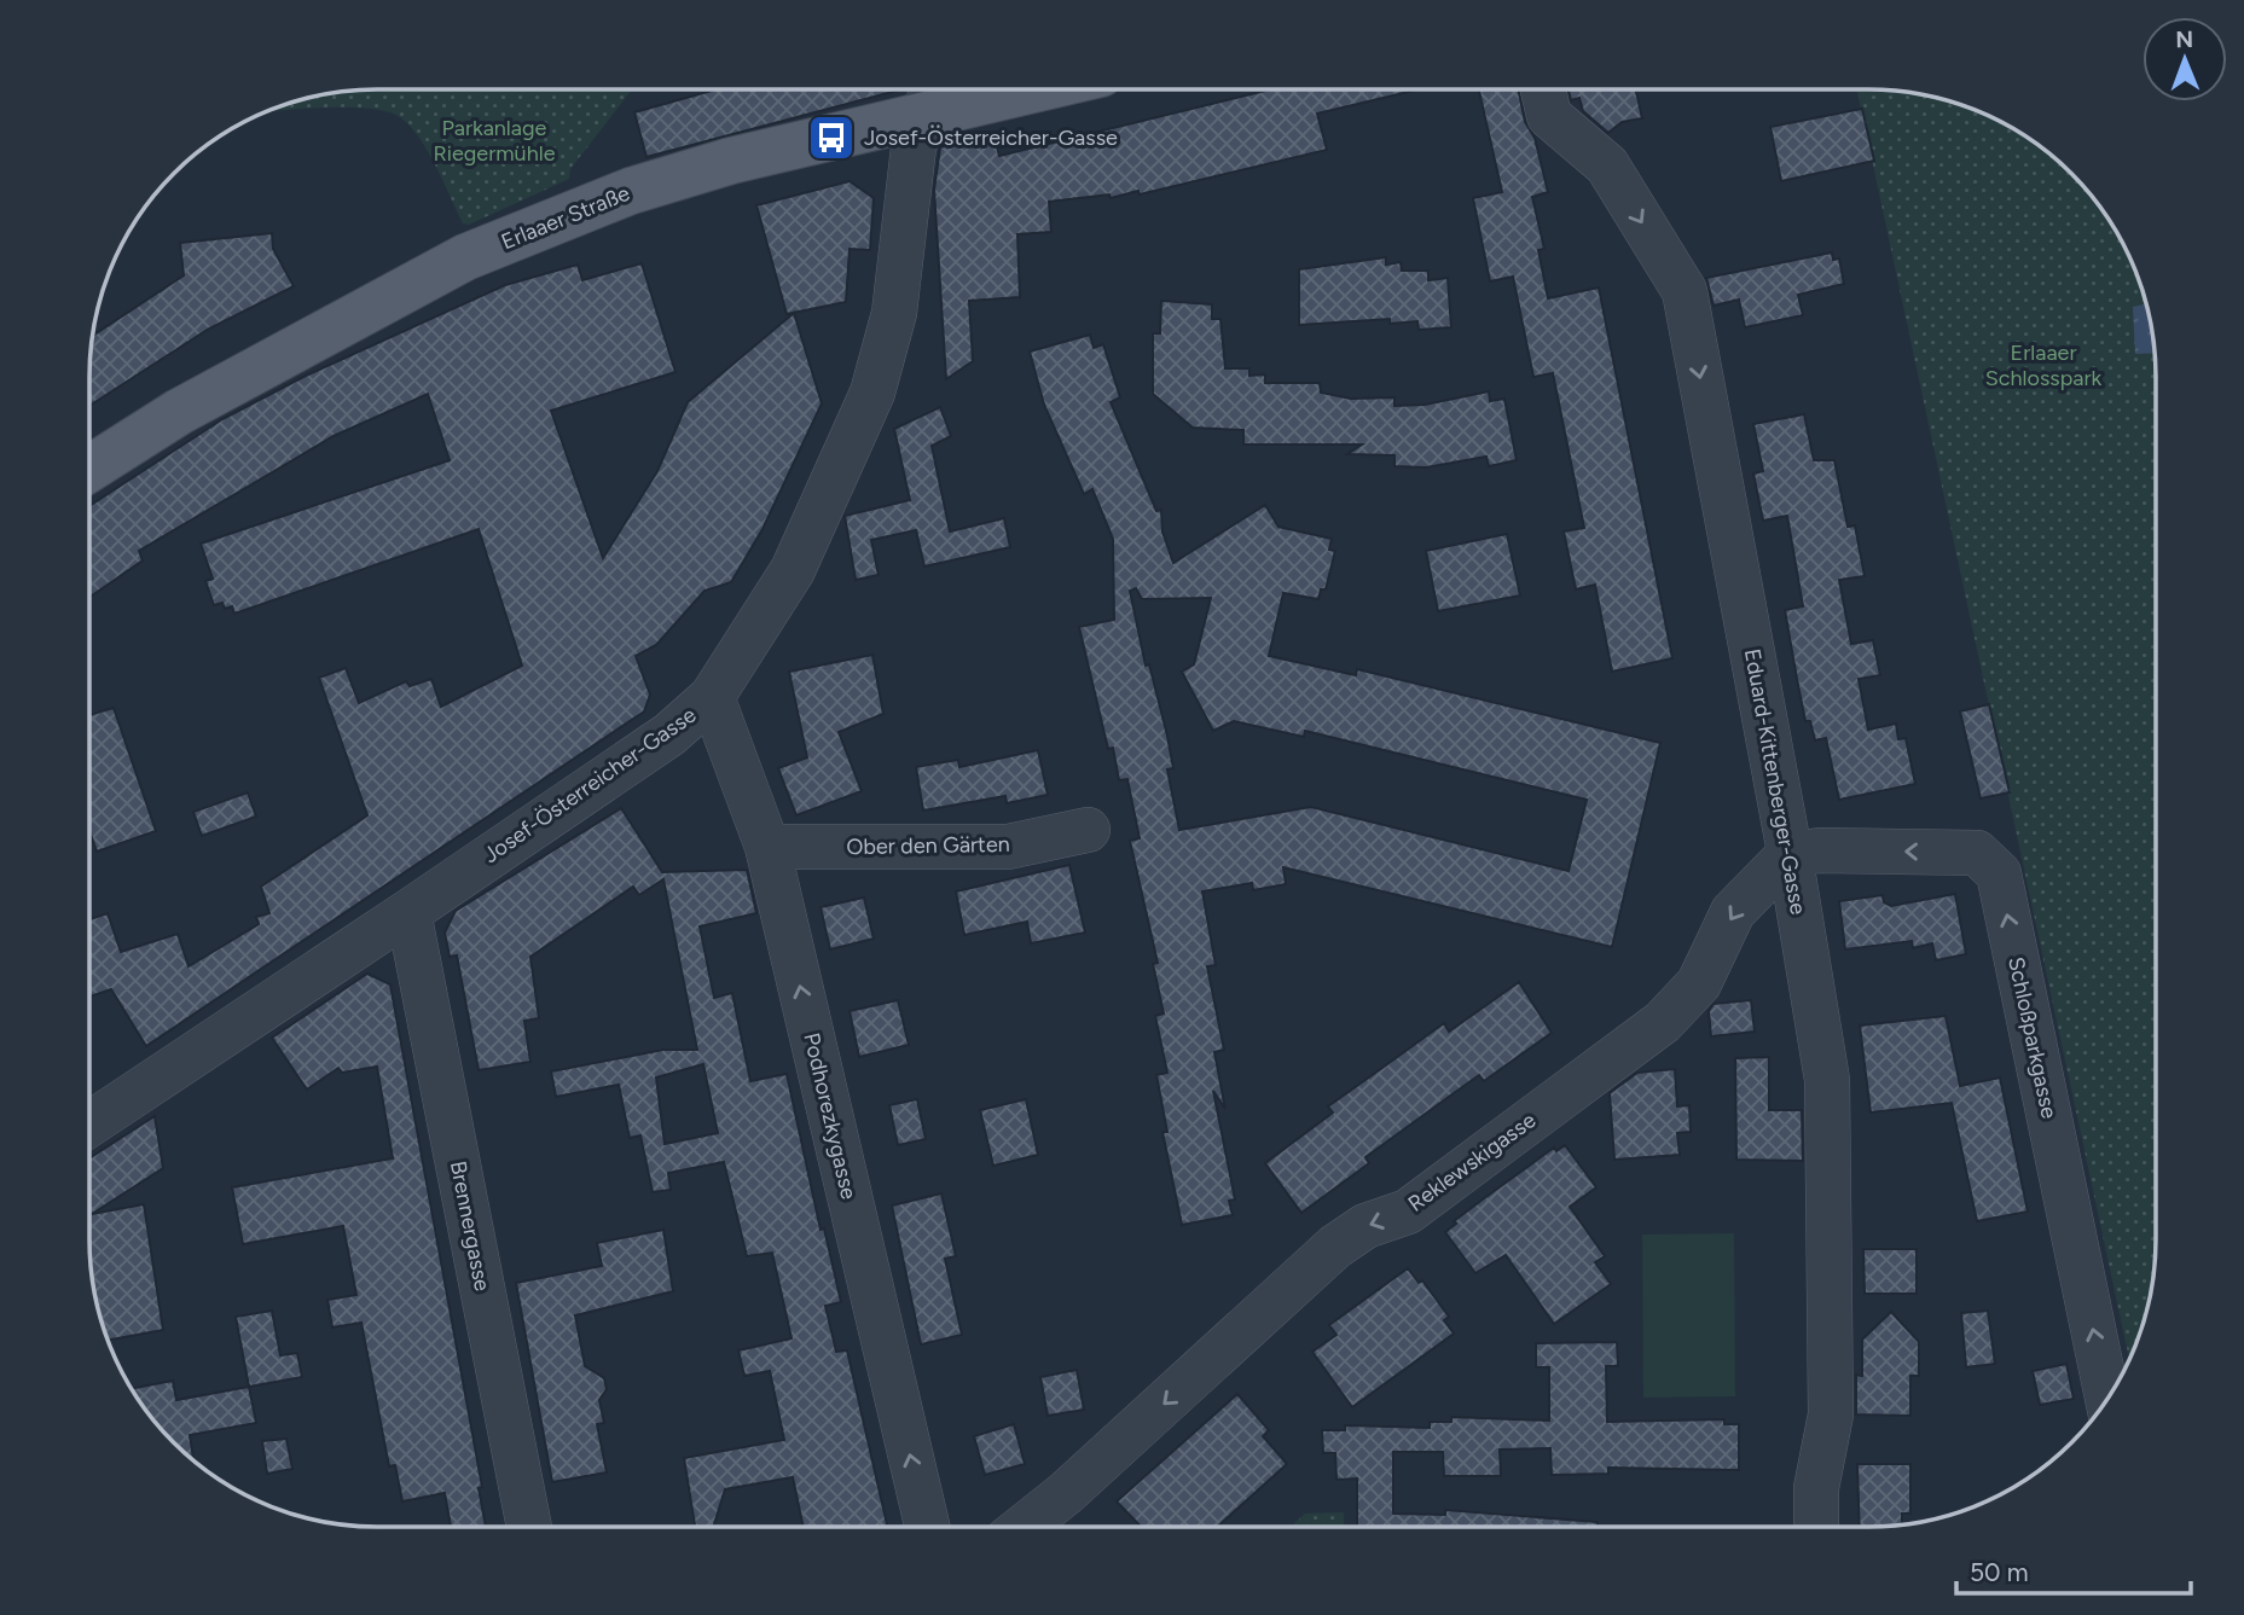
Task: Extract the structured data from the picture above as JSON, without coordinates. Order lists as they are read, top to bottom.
{
  "streets": {
    "main road": ["Erlaaer Straße"],
    "street": [
      "Eduard-Kittenberger-Gasse",
      "Josef-Österreicher-Gasse",
      "Ober den Gärten",
      "Schloßparkgasse",
      "Podhorezkygasse",
      "Reklewskigasse",
      "Brennergasse"
    ]
  },
  "crossings": [
    ["Erlaaer Straße", "Josef-Österreicher-Gasse"],
    ["Eduard-Kittenberger-Gasse", "Schloßparkgasse"],
    ["Eduard-Kittenberger-Gasse", "Reklewskigasse"],
    ["Josef-Österreicher-Gasse", "Podhorezkygasse"],
    ["Josef-Österreicher-Gasse", "Brennergasse"],
    ["Ober den Gärten", "Podhorezkygasse"],
    ["Schloßparkgasse", "Reklewskigasse"]
  ],
  "one_way": [
    "Eduard-Kittenberger-Gasse",
    "Schloßparkgasse",
    "Podhorezkygasse",
    "Reklewskigasse"
  ],
  "parks": ["Parkanlage Riegermühle", "Erlaaer Schlosspark"],
  "places": {
    "bus stop": ["Josef-Österreicher-Gasse"]
  },
  "scale_bar": "50 m",
  "north": "top"
}
